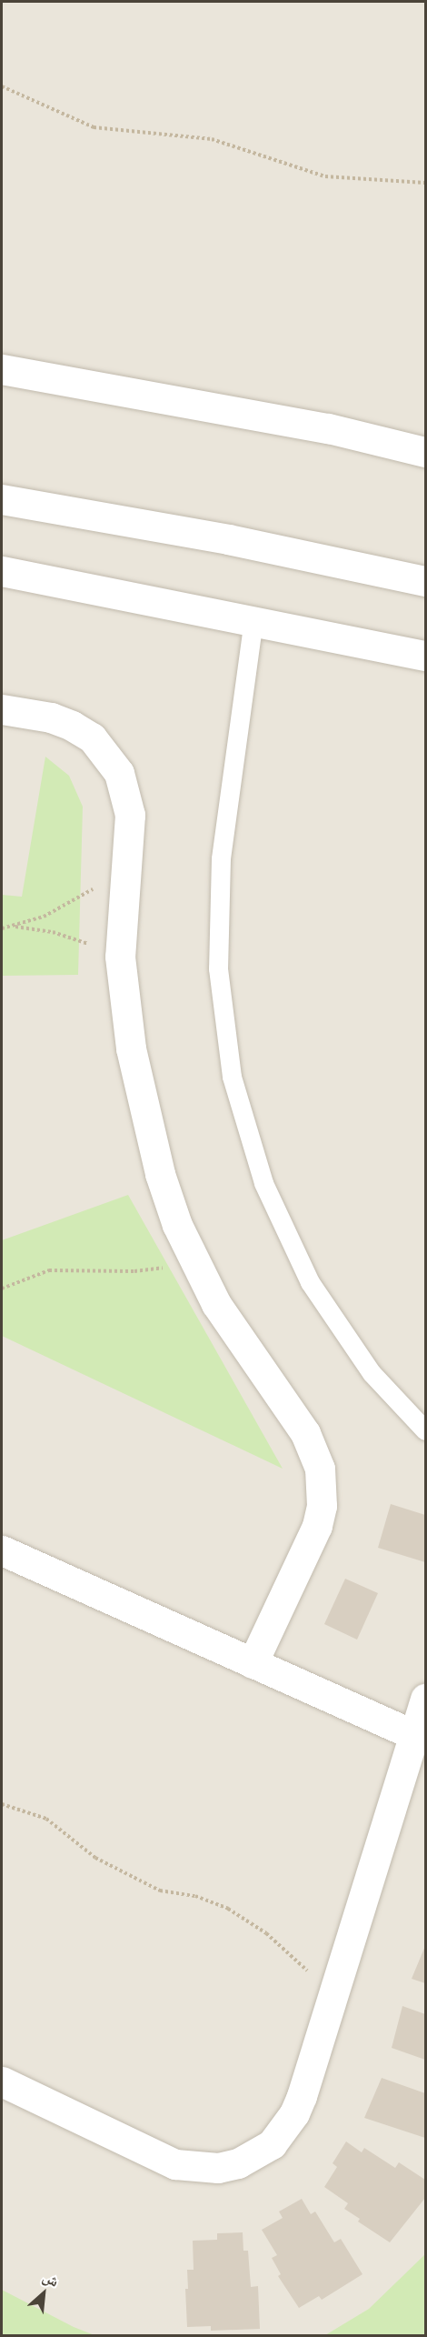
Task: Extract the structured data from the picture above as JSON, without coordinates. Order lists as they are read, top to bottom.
{
  "north": "top right"
}
